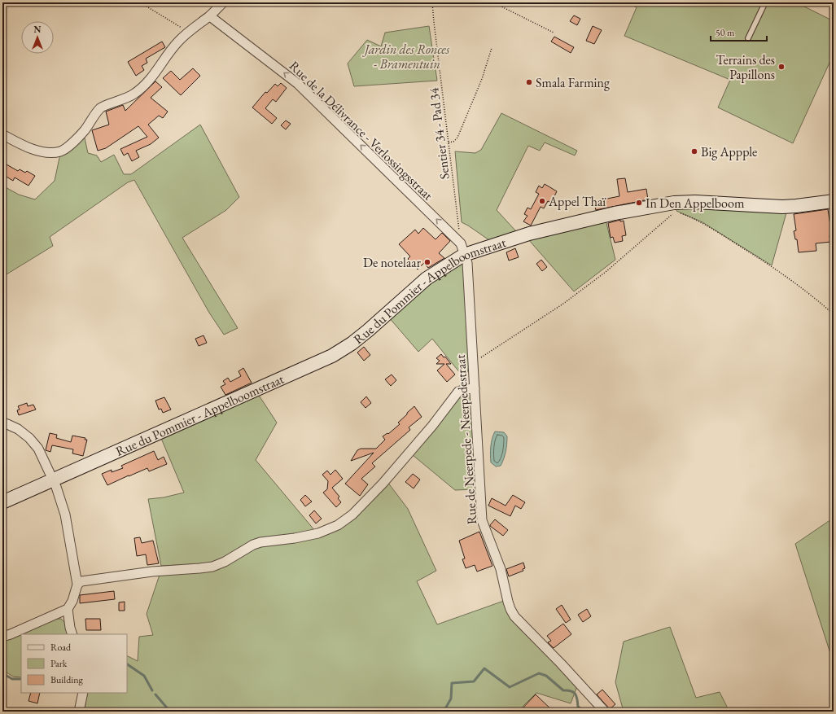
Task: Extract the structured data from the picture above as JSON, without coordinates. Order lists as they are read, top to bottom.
{
  "streets": {
    "street": ["Rue de la Délivrance - Verlossingsstraat", "Rue du Pommier - Appelboomstraat", "Rue de Neerpede - Neerpedestraat"],
    "path": ["Sentier 34 - Pad 34"]
  },
  "crossings": [
    ["Rue de la Délivrance - Verlossingsstraat", "Sentier 34 - Pad 34"],
    ["Rue de la Délivrance - Verlossingsstraat", "Rue du Pommier - Appelboomstraat"],
    ["Rue de la Délivrance - Verlossingsstraat", "Rue de Neerpede - Neerpedestraat"],
    ["Sentier 34 - Pad 34", "Rue du Pommier - Appelboomstraat"],
    ["Sentier 34 - Pad 34", "Rue de Neerpede - Neerpedestraat"],
    ["Rue du Pommier - Appelboomstraat", "Rue de Neerpede - Neerpedestraat"]
  ],
  "one_way": ["Rue de la Délivrance - Verlossingsstraat"],
  "parks": ["Jardin des Ronces - Bramentuin"],
  "places": [
    "Terrains des Papillons",
    "Smala Farming",
    "Big Appple",
    "Appel Thaï",
    "In Den Appelboom",
    "De notelaar"
  ],
  "legend": ["Road", "Park", "Building"],
  "scale_bar": "50 m",
  "north": "top"
}
